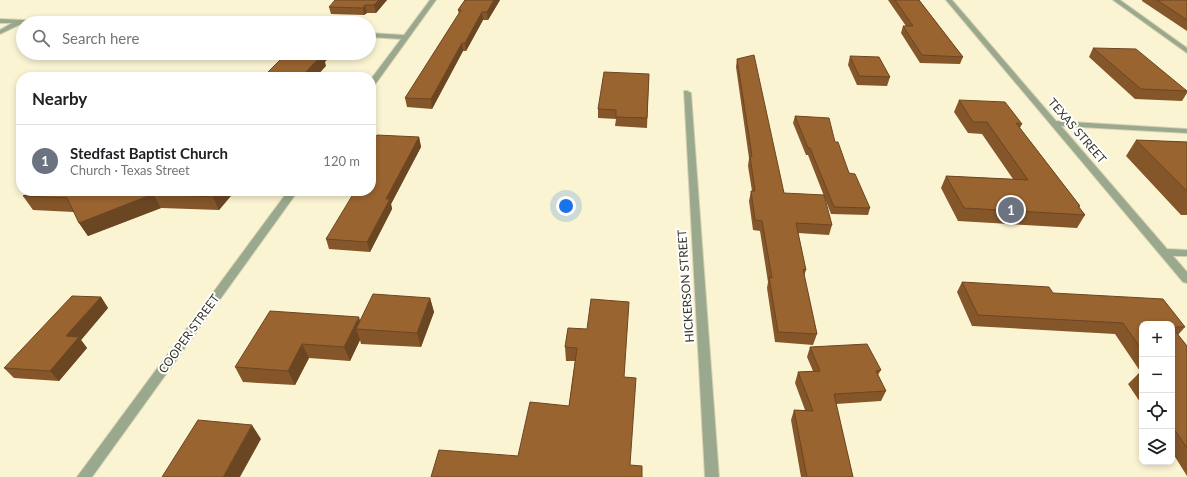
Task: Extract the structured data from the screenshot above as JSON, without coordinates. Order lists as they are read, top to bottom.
{
  "streets": {
    "street": ["TEXAS STREET", "HICKERSON STREET", "COOPER STREET"]
  },
  "page": {
    "search": "Search here",
    "heading": "Nearby",
    "list": [
      {
        "mark": "1",
        "name": "Stedfast Baptist Church",
        "note": "Church · Texas Street",
        "value": "120 m"
      }
    ],
    "pins": "1",
    "map_buttons": ["+", "−"]
  }
}
